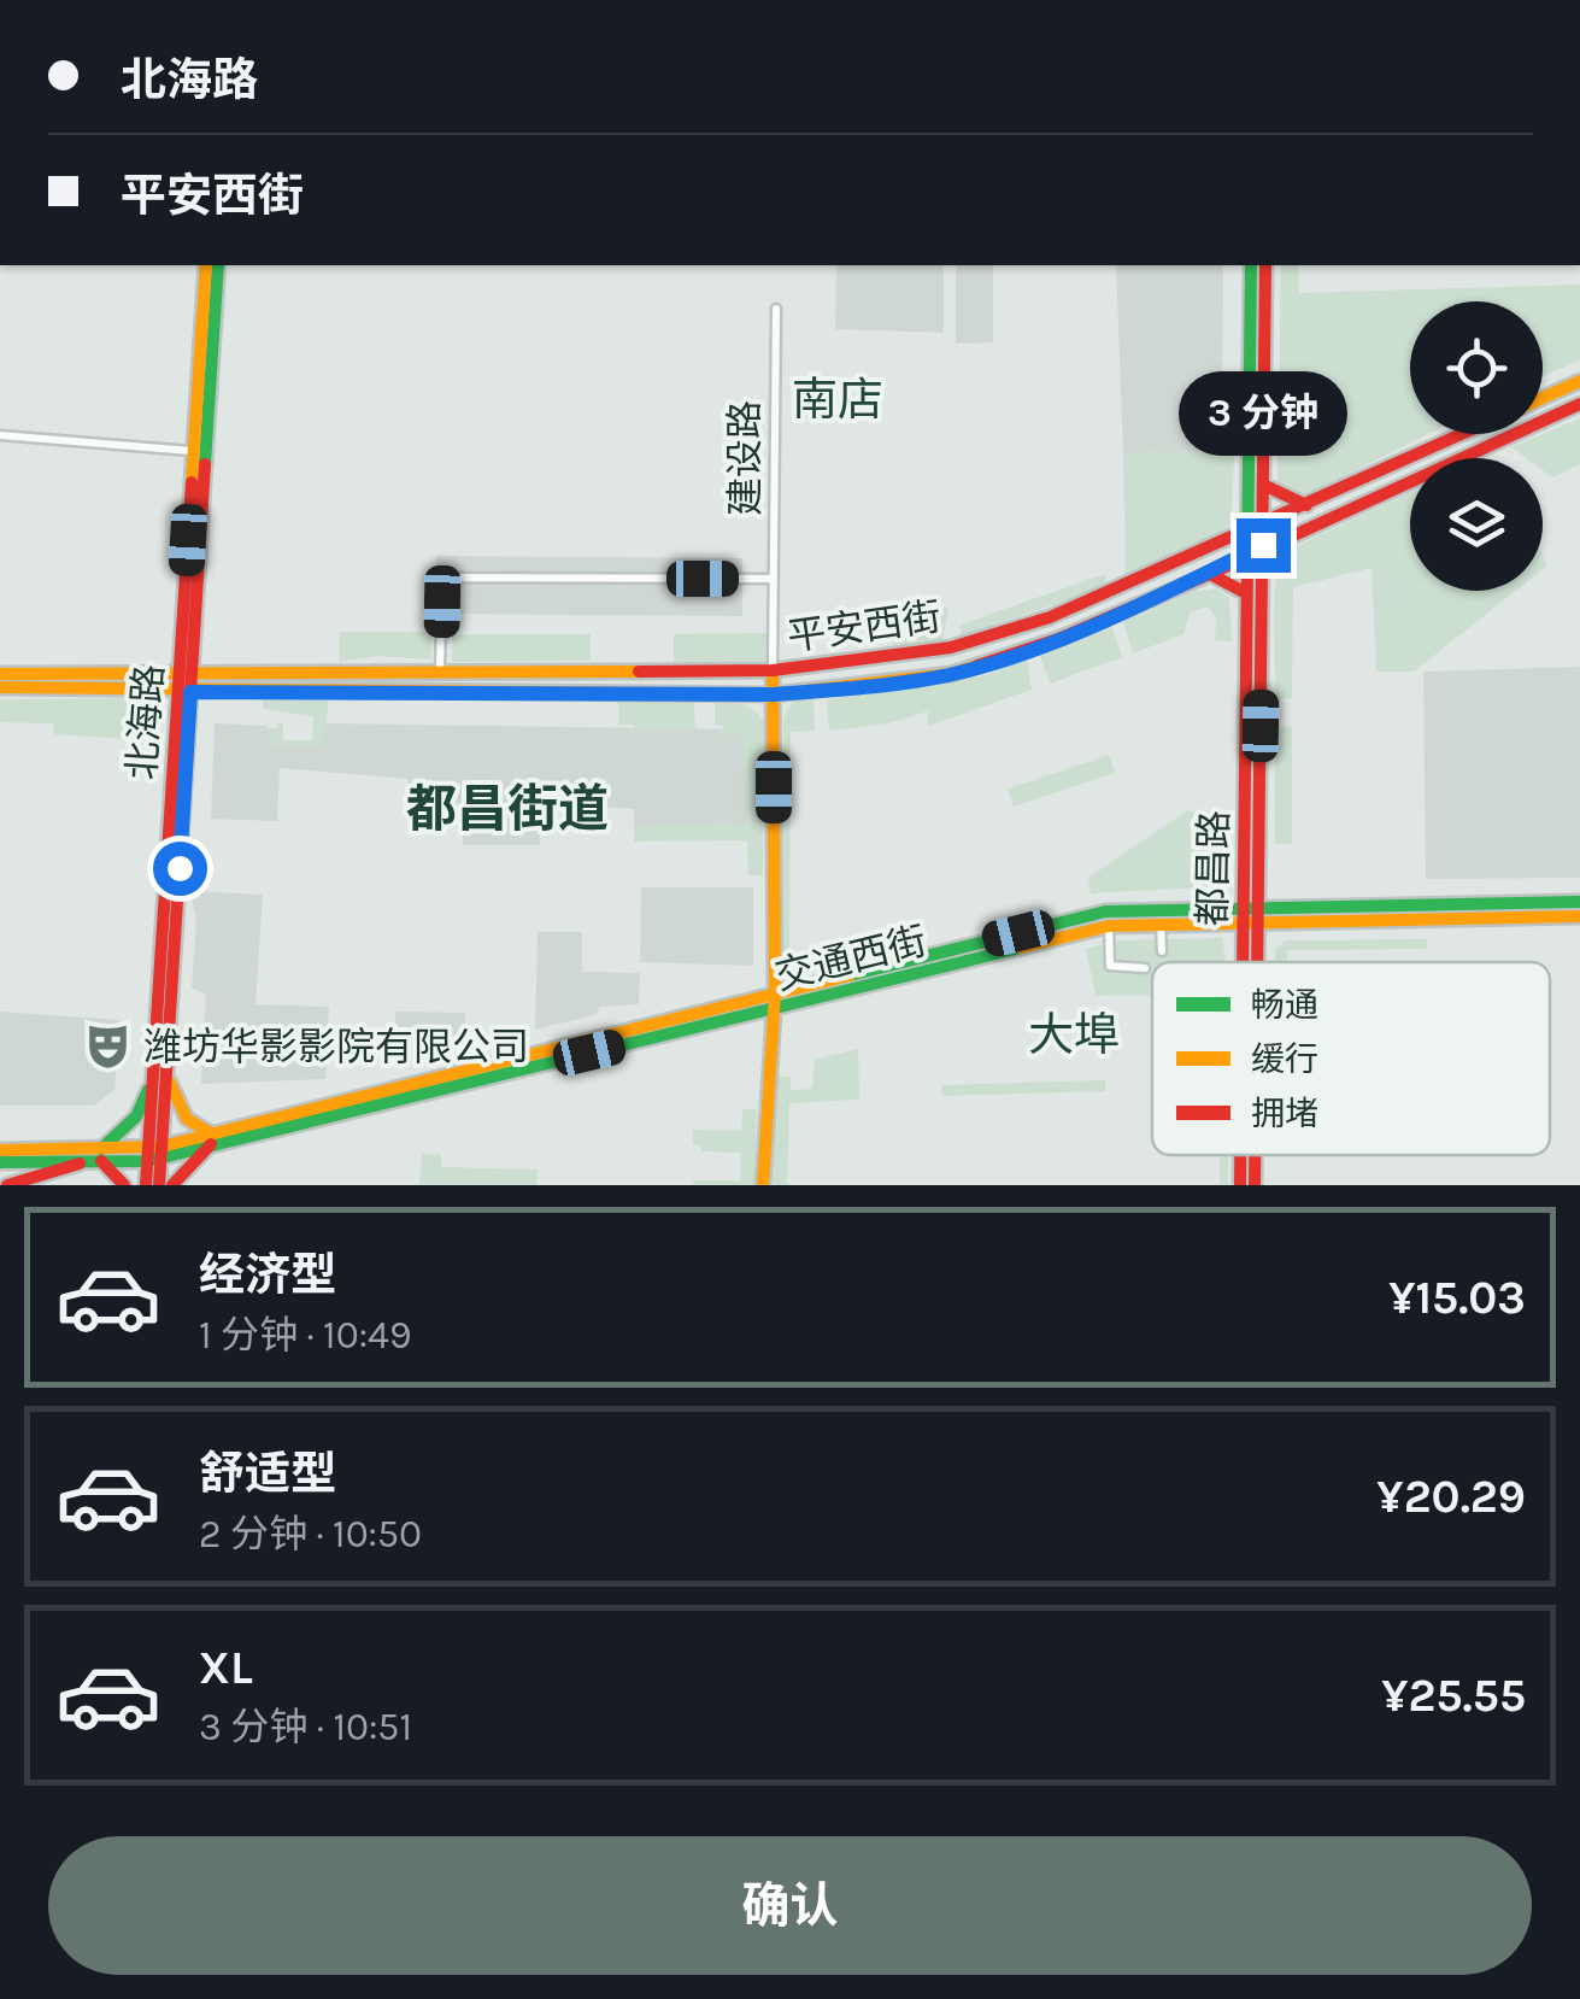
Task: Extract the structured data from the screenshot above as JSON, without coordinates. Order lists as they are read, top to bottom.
{
  "streets": {
    "main road": [
      "建设路",
      "平安西街",
      "北海路",
      "都昌路",
      "交通西街"
    ]
  },
  "crossings": [
    ["建设路", "平安西街"],
    ["建设路", "交通西街"],
    ["平安西街", "北海路"],
    ["平安西街", "都昌路"],
    ["北海路", "交通西街"],
    ["都昌路", "交通西街"]
  ],
  "districts": ["南店", "都昌街道", "大埠"],
  "places": {
    "theatre": ["潍坊华影影院有限公司"]
  },
  "legend": ["畅通", "缓行", "拥堵"],
  "page": {
    "banner": ["北海路", "平安西街"],
    "bubble": "3 分钟",
    "list": [
      {
        "name": "经济型",
        "note": "1 分钟 · 10:49",
        "value": "¥15.03"
      },
      {
        "name": "舒适型",
        "note": "2 分钟 · 10:50",
        "value": "¥20.29"
      },
      {
        "name": "XL",
        "note": "3 分钟 · 10:51",
        "value": "¥25.55"
      }
    ],
    "buttons": "确认"
  }
}
